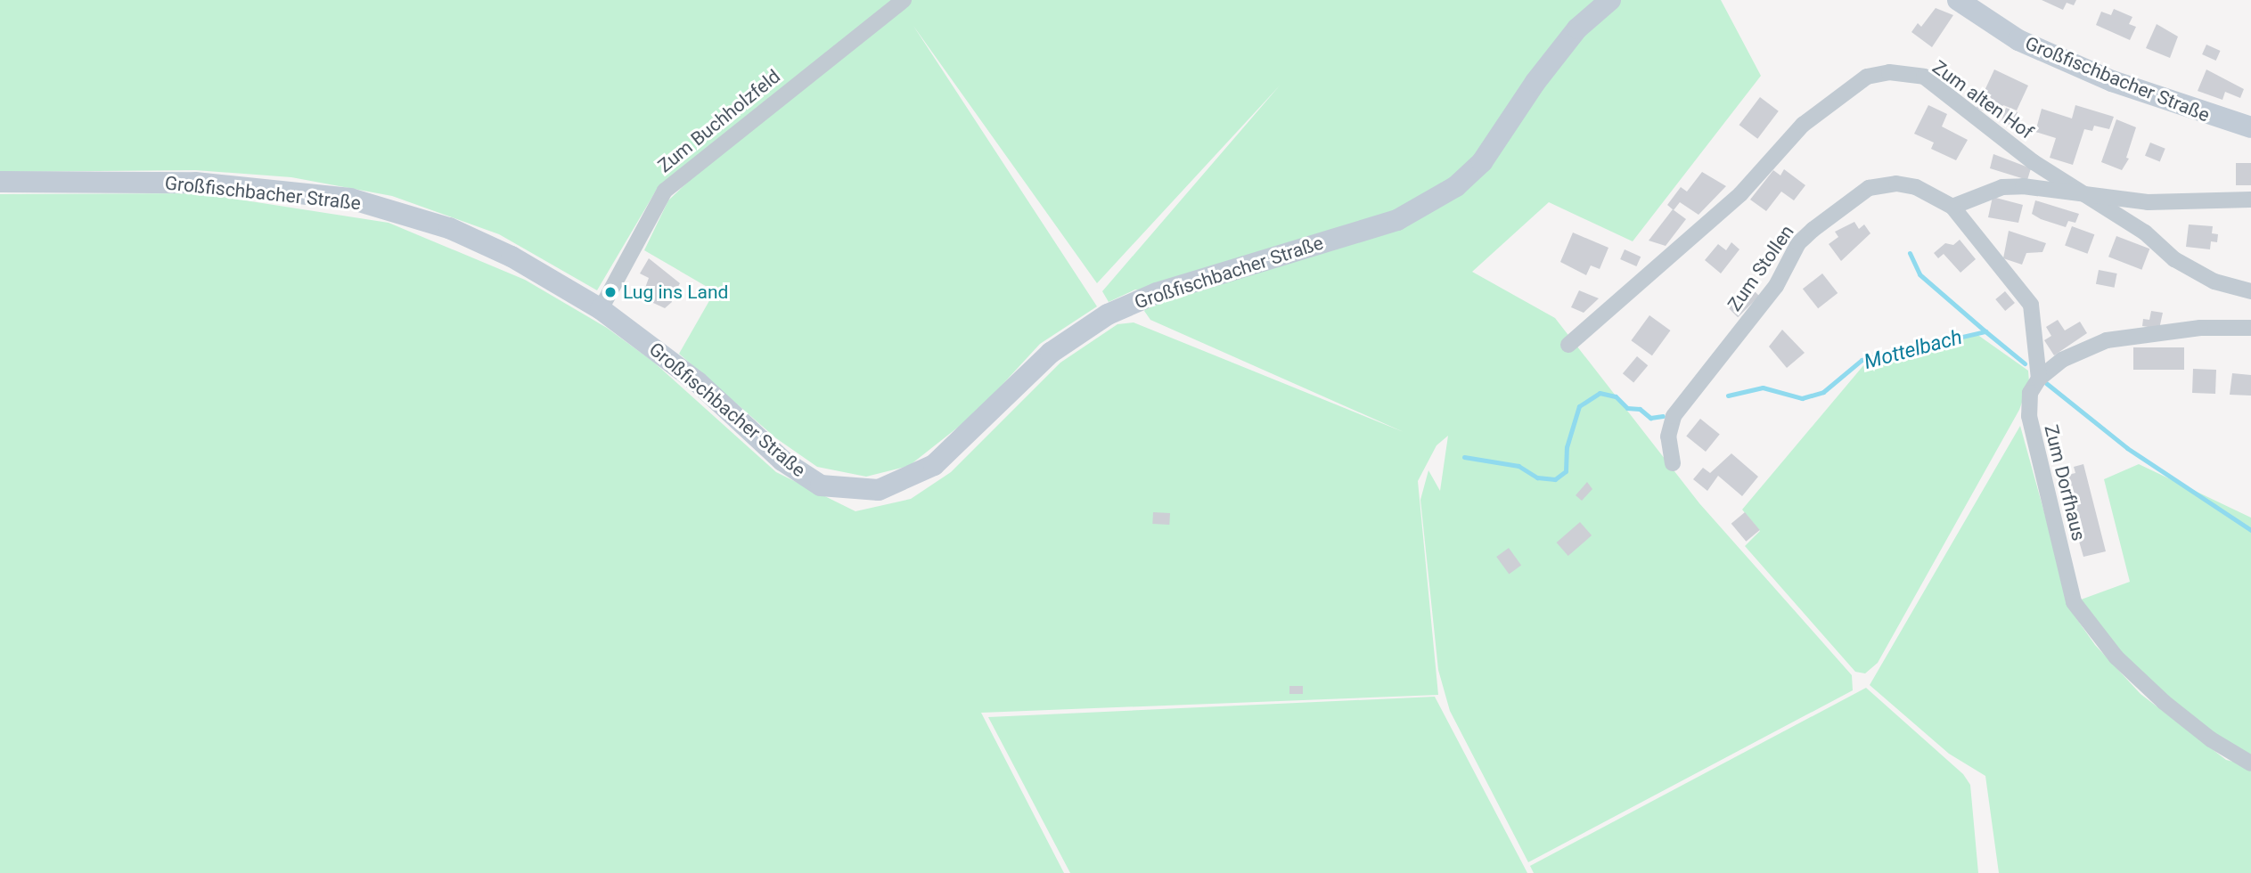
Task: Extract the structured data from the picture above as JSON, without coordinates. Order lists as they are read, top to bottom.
{
  "streets": {
    "main road": ["Großfischbacher Straße"],
    "street": [
      "Zum alten Hof",
      "Zum Buchholzfeld",
      "Zum Stollen",
      "Zum Dorfhaus"
    ]
  },
  "crossings": [
    ["Großfischbacher Straße", "Zum Buchholzfeld"],
    ["Zum Stollen", "Zum Dorfhaus"]
  ],
  "water": ["Mottelbach"],
  "places": ["Lug ins Land"]
}
